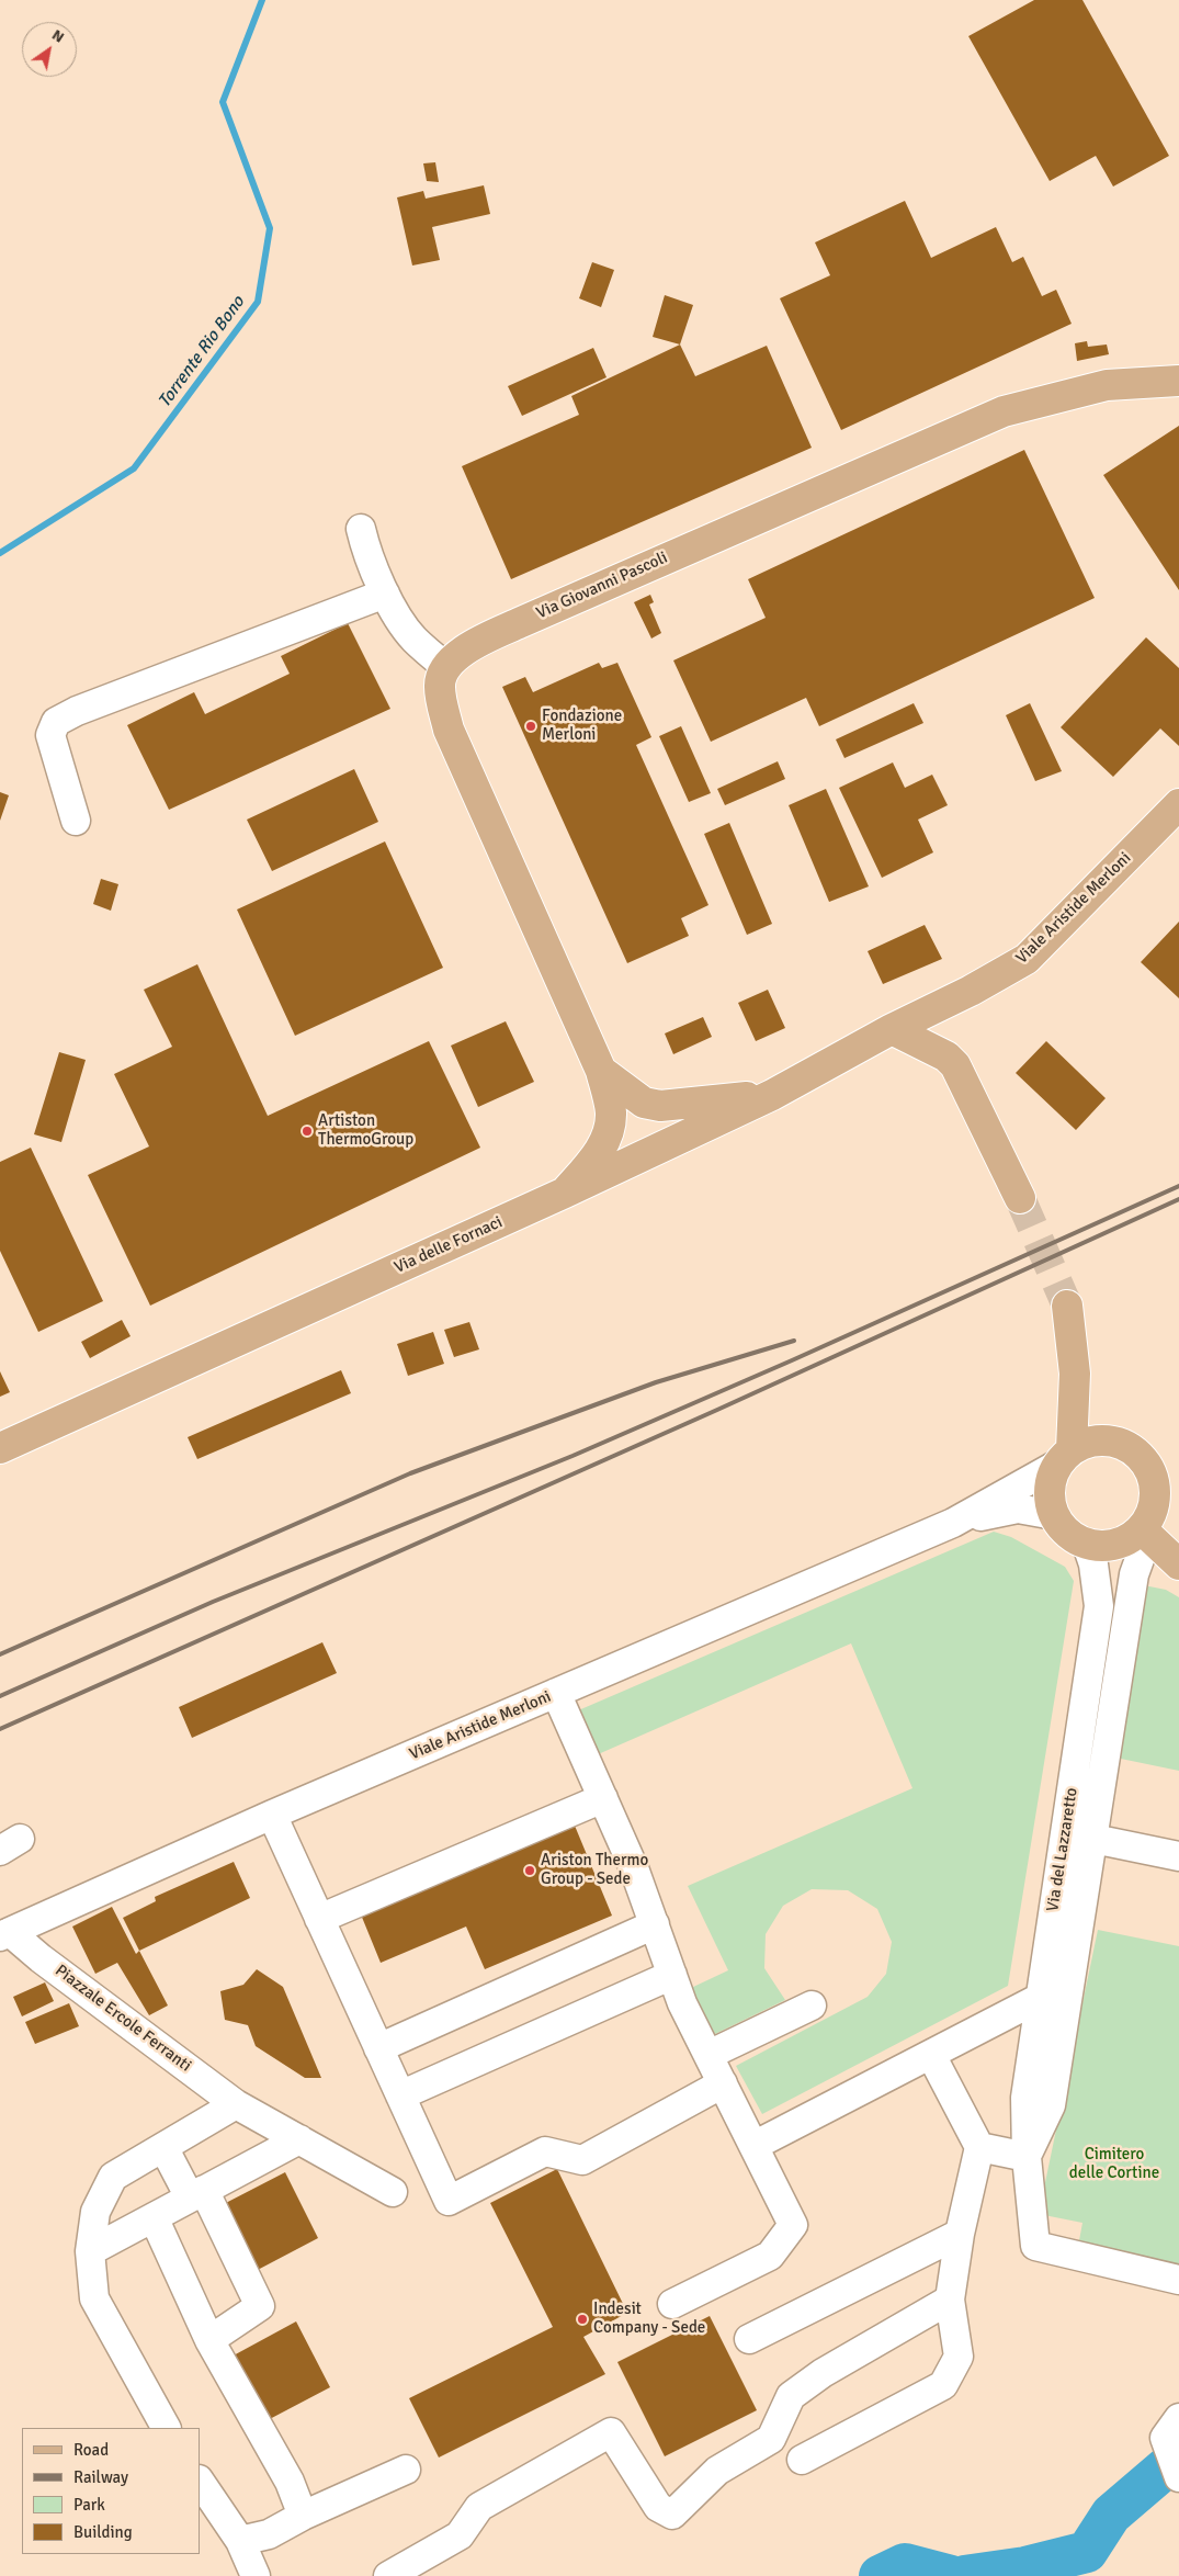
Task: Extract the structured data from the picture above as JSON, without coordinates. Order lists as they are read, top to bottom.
{
  "streets": {
    "main road": ["Via Giovanni Pascoli", "Viale Aristide Merloni", "Via delle Fornaci"],
    "street": ["Via del Lazzaretto", "Piazzale Ercole Ferranti"]
  },
  "crossings": [
    ["Viale Aristide Merloni", "Via delle Fornaci"],
    ["Viale Aristide Merloni", "Via del Lazzaretto"],
    ["Viale Aristide Merloni", "Piazzale Ercole Ferranti"]
  ],
  "water": ["Torrente Rio Bono"],
  "parks": ["Cimitero delle Cortine"],
  "places": [
    "Fondazione Merloni",
    "Artiston ThermoGroup",
    "Ariston Thermo Group - Sede",
    "Indesit Company - Sede"
  ],
  "legend": [
    "Road",
    "Railway",
    "Park",
    "Building"
  ],
  "north": "top right"
}
